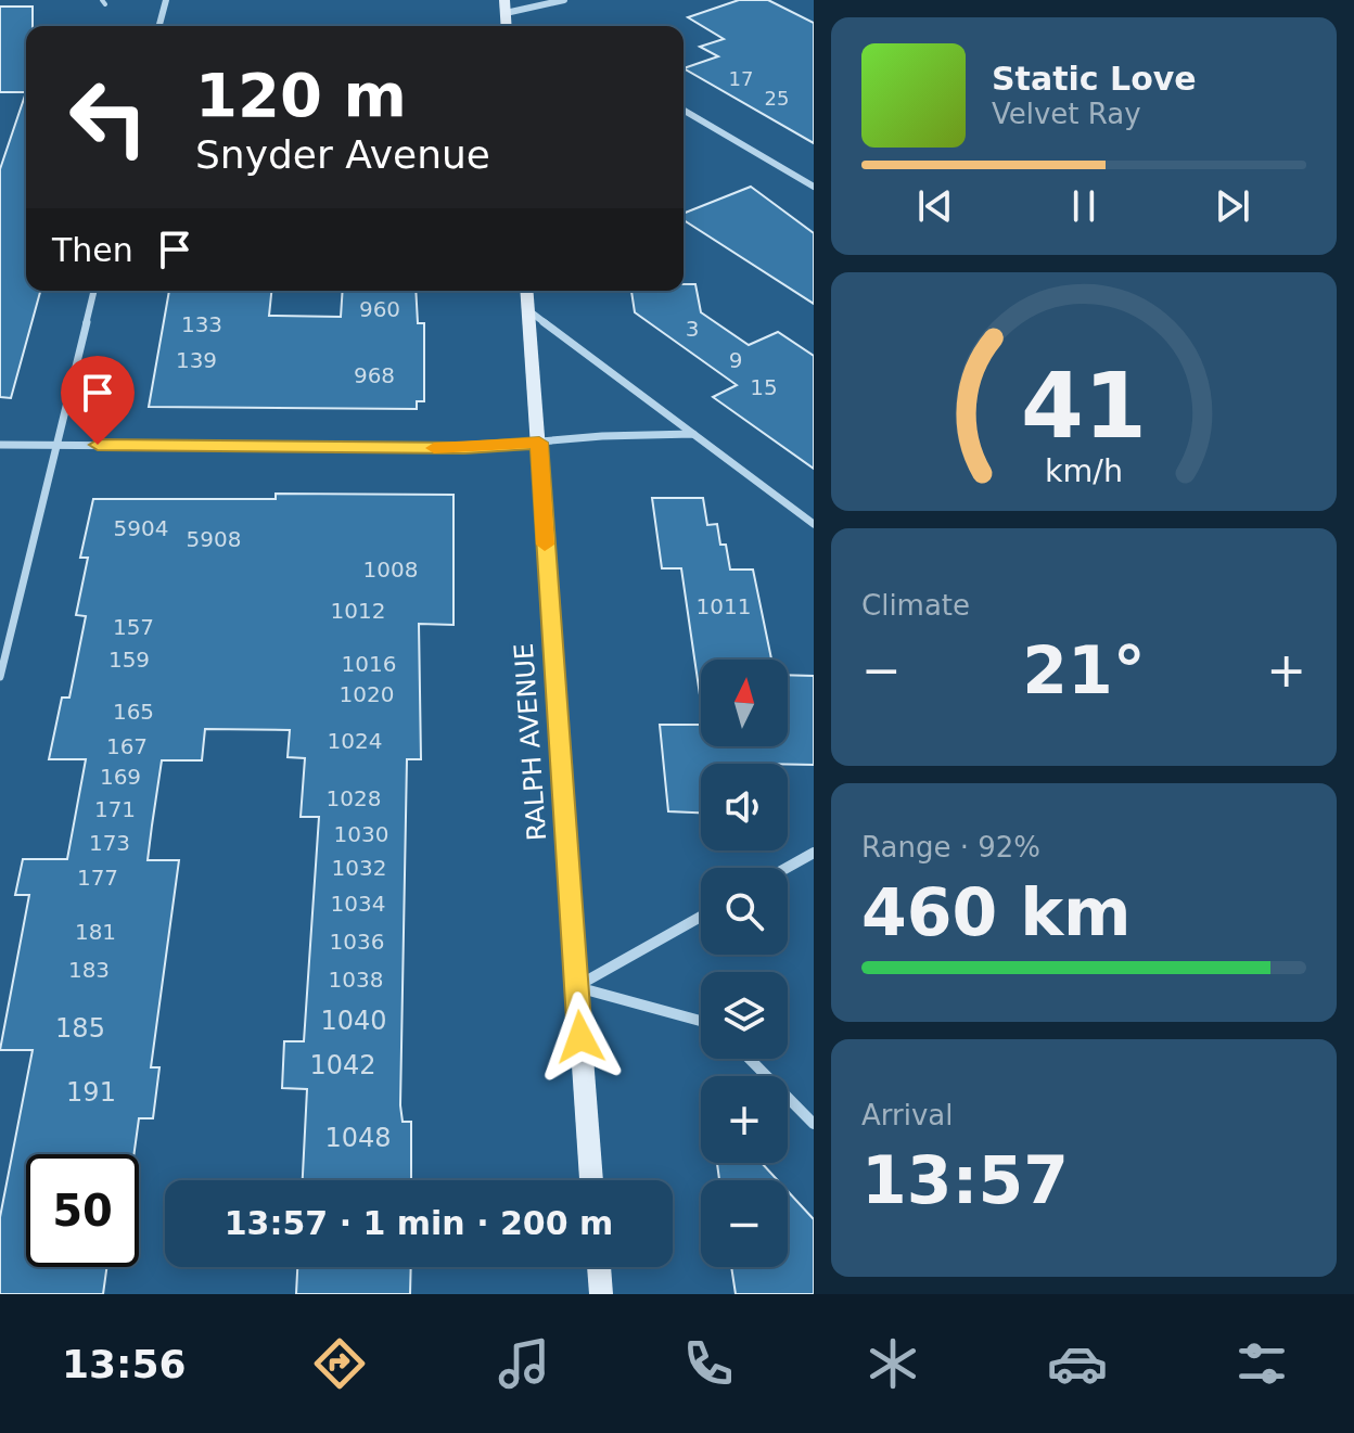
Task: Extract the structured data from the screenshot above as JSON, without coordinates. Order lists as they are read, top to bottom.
{
  "streets": {
    "main road": ["RALPH AVENUE"]
  },
  "house_numbers": [
    "17",
    "25",
    "960",
    "133",
    "3",
    "139",
    "9",
    "968",
    "15",
    "5904",
    "5908",
    "1008",
    "1011",
    "1012",
    "157",
    "159",
    "1016",
    "1020",
    "165",
    "1024",
    "167",
    "169",
    "1028",
    "171",
    "1030",
    "173",
    "1032",
    "177",
    "1034",
    "181",
    "1036",
    "183",
    "1038",
    "1040",
    "185",
    "1042",
    "191",
    "1048"
  ],
  "north": "top",
  "page": {
    "turn": ["120 m", "Snyder Avenue"],
    "song": ["Static Love", "Velvet Ray"],
    "then": "Then",
    "tile": [
      "Climate",
      ["Range · 92%", "460 km"],
      ["Arrival", "13:57"]
    ],
    "heat": ["−", "21°", "+"],
    "map_buttons": ["+", "−"],
    "limit": "50",
    "trip": "13:57 · 1 min · 200 m",
    "tabs": "13:56",
    "gauge": ["41", "km/h"]
  }
}
